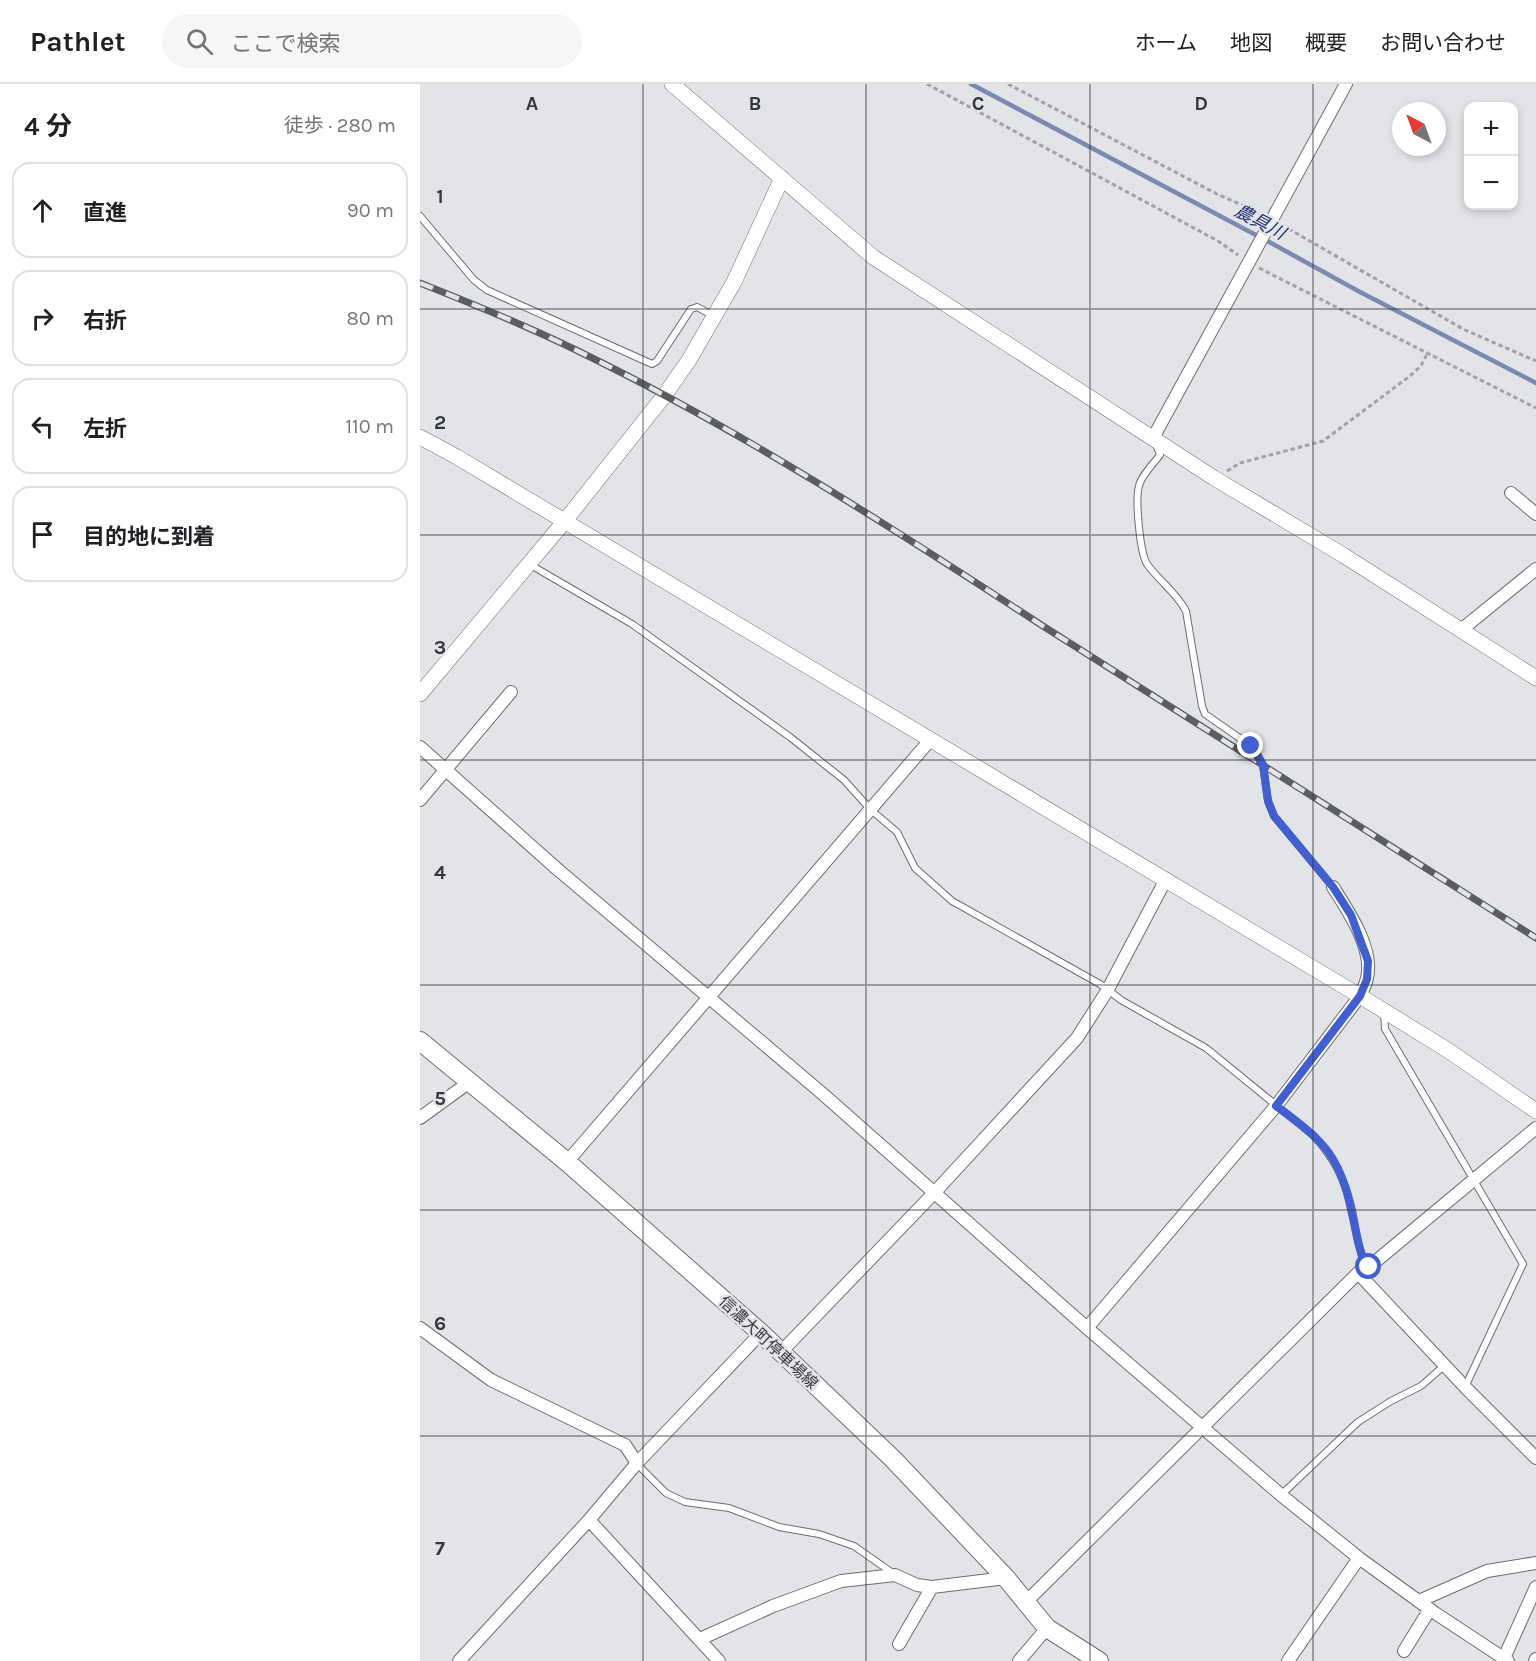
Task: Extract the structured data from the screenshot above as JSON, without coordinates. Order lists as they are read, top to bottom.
{
  "streets": {
    "main road": ["信濃大町停車場線"]
  },
  "water": ["農具川"],
  "north": "top left",
  "page": {
    "header": "Pathlet",
    "search": "ここで検索",
    "nav": [
      "ホーム",
      "地図",
      "概要",
      "お問い合わせ"
    ],
    "heading": ["4 分", "徒歩 · 280 m"],
    "map_buttons": ["+", "−"],
    "list": [
      ["直進", "90 m"],
      ["右折", "80 m"],
      ["左折", "110 m"],
      "目的地に到着"
    ]
  },
  "grid": {
    "columns": [
      "A",
      "B",
      "C",
      "D"
    ],
    "rows": [
      "1",
      "2",
      "3",
      "4",
      "5",
      "6",
      "7"
    ]
  }
}
